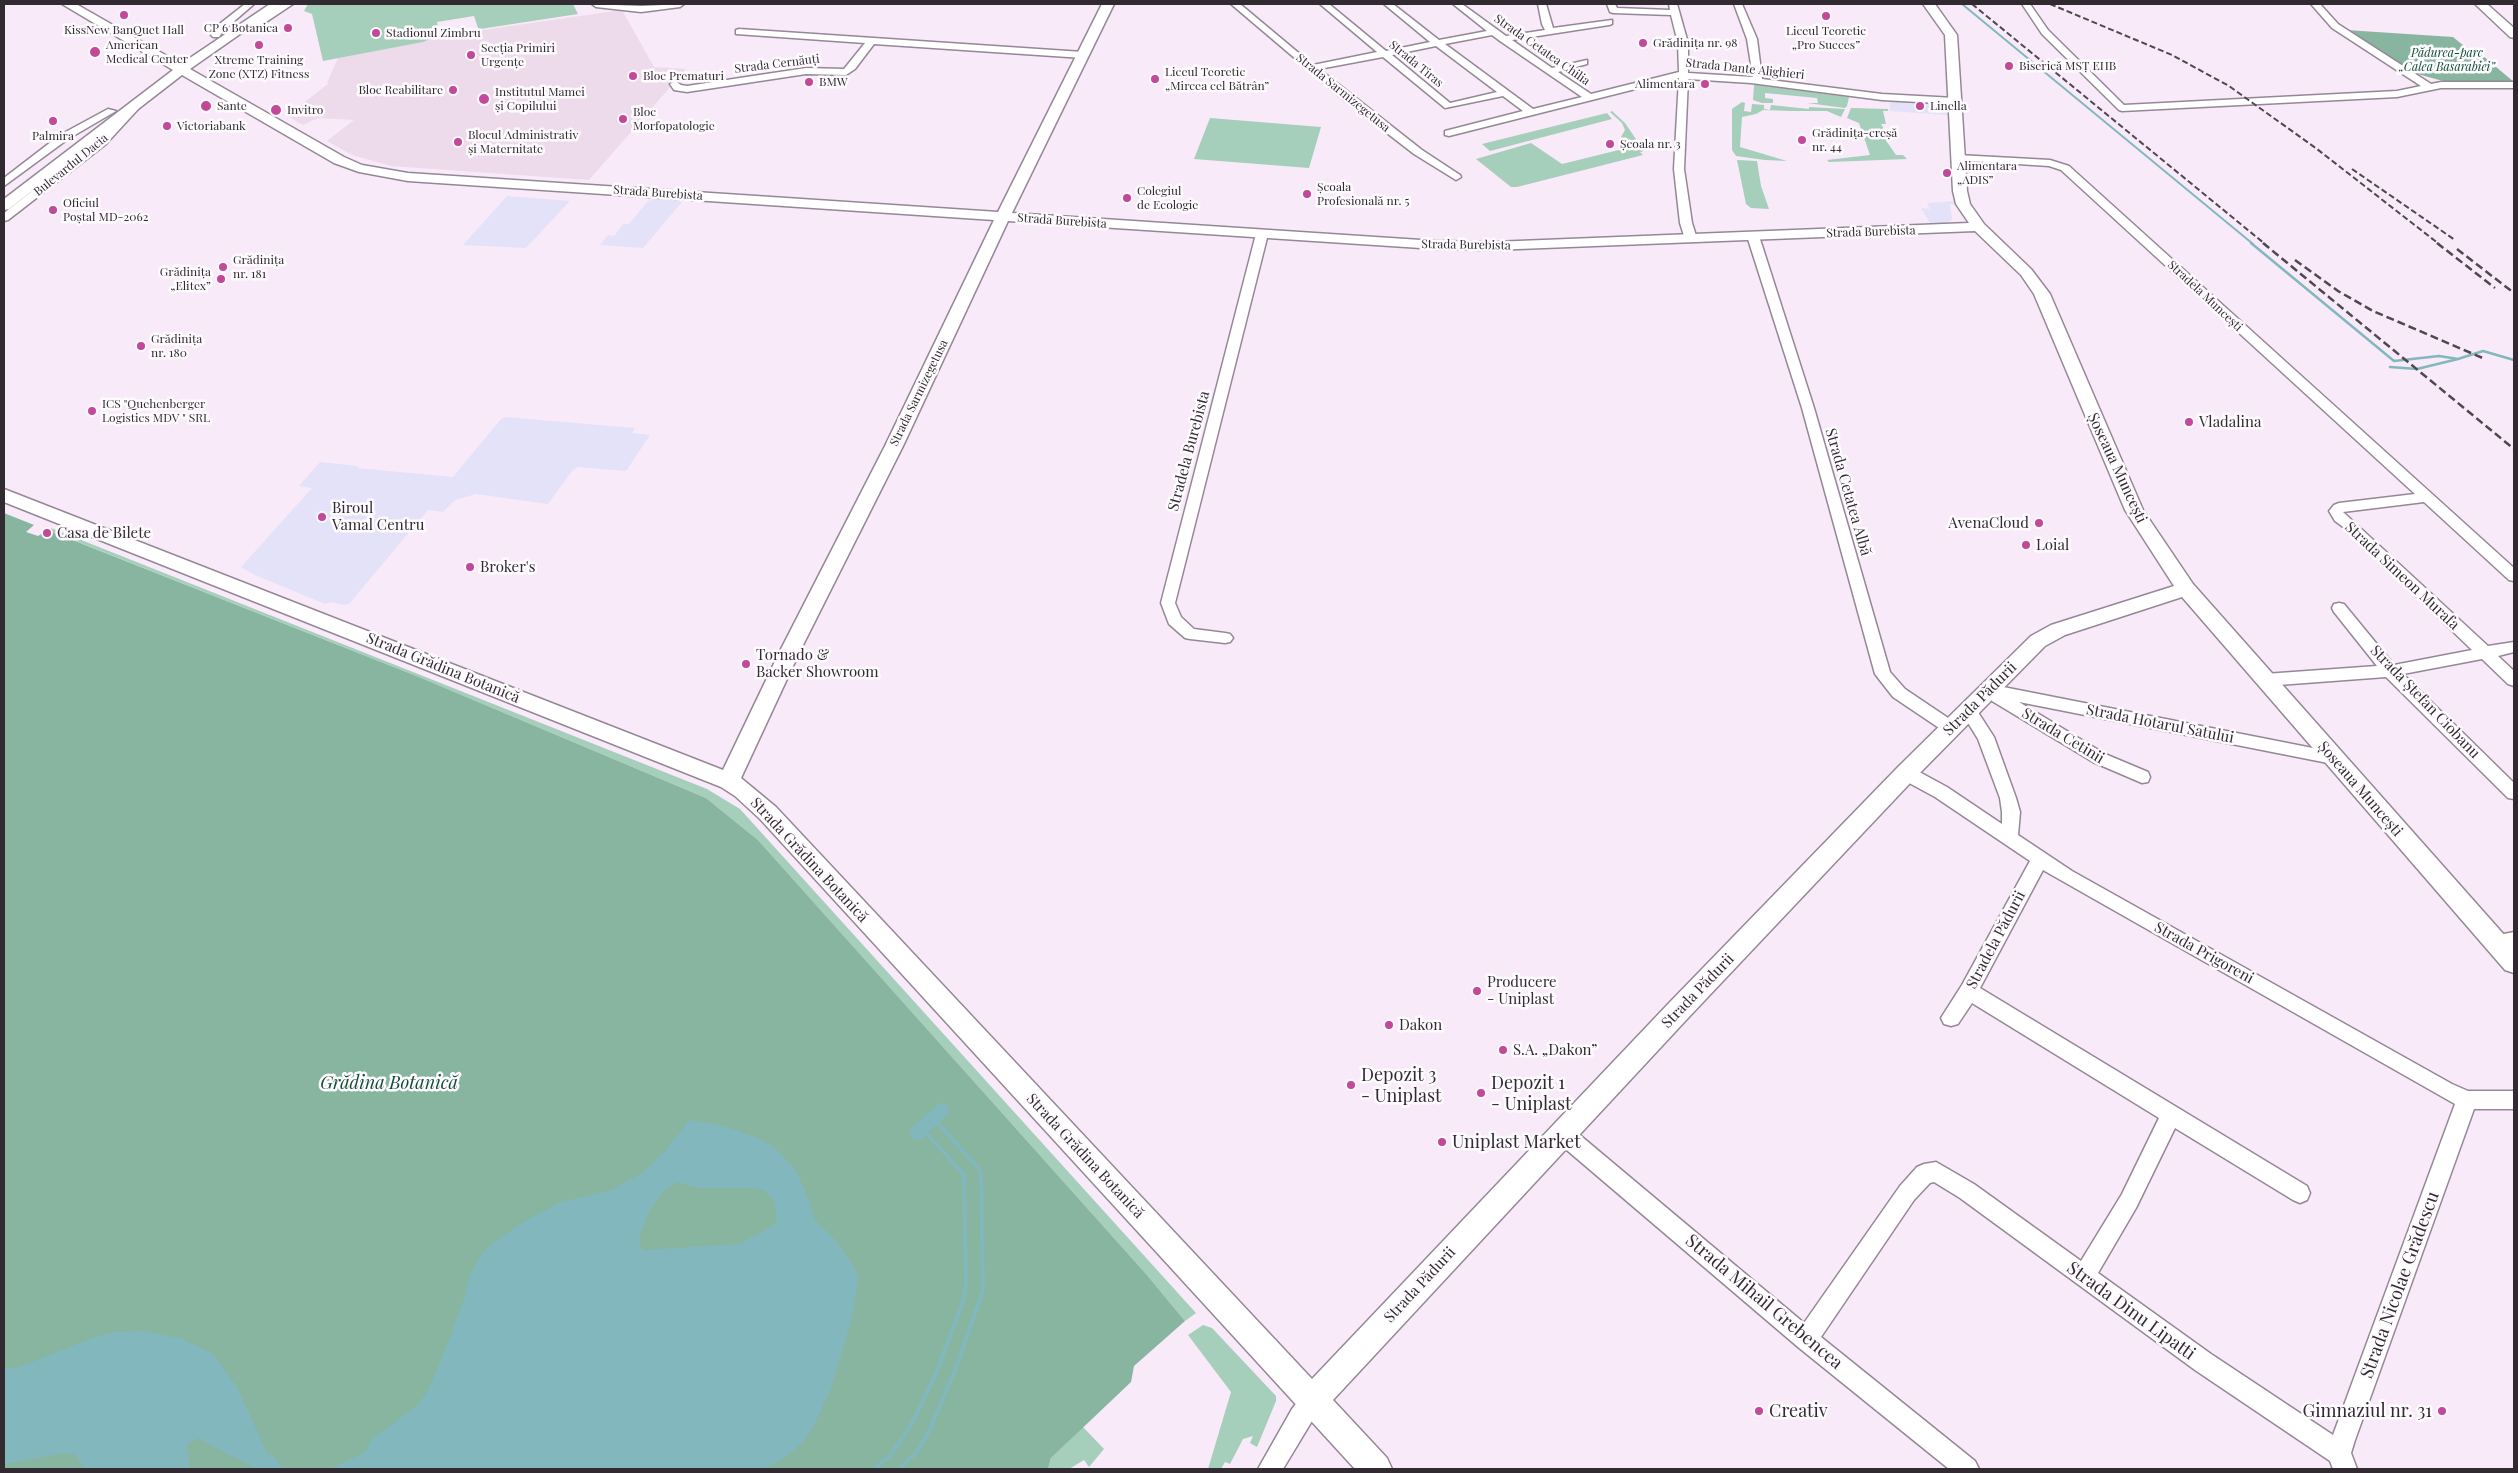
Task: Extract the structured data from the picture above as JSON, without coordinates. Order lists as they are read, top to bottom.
{
  "streets": {
    "main road": [
      "Strada Sarmizegetusa",
      "Bulevardul Dacia",
      "Strada Burebista",
      "Șoseaua Muncești",
      "Strada Grădina Botanică",
      "Strada Pădurii"
    ],
    "street": [
      "Strada Cetatea Chilia",
      "Strada Cernăuți",
      "Strada Tiras",
      "Strada Dante Alighieri",
      "Stradela Muncești",
      "Stradela Burebista",
      "Strada Cetatea Albă",
      "Strada Simeon Murafa",
      "Strada Ștefan Ciobanu",
      "Strada Hotarul Satului",
      "Strada Cetinii",
      "Stradela Pădurii",
      "Strada Prigoreni",
      "Strada Nicolae Grădescu",
      "Strada Mihail Grebencea",
      "Strada Dinu Lipatti"
    ]
  },
  "crossings": [
    ["Strada Cetatea Chilia", "Strada Dante Alighieri"],
    ["Strada Cernăuți", "Strada Sarmizegetusa"],
    ["Strada Tiras", "Strada Dante Alighieri"],
    ["Strada Dante Alighieri", "Șoseaua Muncești"],
    ["Strada Sarmizegetusa", "Strada Burebista"],
    ["Strada Sarmizegetusa", "Strada Grădina Botanică"],
    ["Bulevardul Dacia", "Strada Burebista"],
    ["Strada Burebista", "Stradela Burebista"],
    ["Strada Burebista", "Șoseaua Muncești"],
    ["Strada Burebista", "Strada Cetatea Albă"],
    ["Stradela Muncești", "Șoseaua Muncești"],
    ["Stradela Muncești", "Strada Simeon Murafa"],
    ["Șoseaua Muncești", "Strada Pădurii"],
    ["Șoseaua Muncești", "Strada Hotarul Satului"],
    ["Strada Cetatea Albă", "Strada Pădurii"],
    ["Strada Grădina Botanică", "Strada Pădurii"],
    ["Strada Pădurii", "Strada Hotarul Satului"],
    ["Strada Pădurii", "Strada Cetinii"],
    ["Strada Pădurii", "Strada Prigoreni"],
    ["Strada Pădurii", "Strada Mihail Grebencea"],
    ["Strada Hotarul Satului", "Strada Cetinii"],
    ["Stradela Pădurii", "Strada Prigoreni"],
    ["Strada Prigoreni", "Strada Nicolae Grădescu"],
    ["Strada Nicolae Grădescu", "Strada Dinu Lipatti"],
    ["Strada Mihail Grebencea", "Strada Dinu Lipatti"]
  ],
  "parks": ["Pădurea-parc „Calea Basarabiei”", "Grădina Botanică"],
  "places": [
    "KissNew BanQuet Hall",
    "Liceul Teoretic „Pro Succes”",
    "CP 6 Botanica",
    "Stadionul Zimbru",
    "Grădinița nr. 98",
    "Xtreme Training Zone (XTZ) Fitness",
    "American Medical Center",
    "Secția Primiri Urgențe",
    "Biserică MSȚ EHB",
    "Bloc Prematuri",
    "Liceul Teoretic „Mircea cel Bătrân”",
    "BMW",
    "Alimentara",
    "Bloc Reabilitare",
    "Institutul Mamei și Copilului",
    "Sante",
    "Linella",
    "Invitro",
    "Bloc Morfopatologie",
    "Palmira",
    "Victoriabank",
    "Grădinița-creșă nr. 44",
    "Blocul Administrativ și Maternitate",
    "Școala nr. 3",
    "Alimentara „ADIS”",
    "Școala Profesională nr. 5",
    "Colegiul de Ecologie",
    "Oficiul Poștal MD-2062",
    "Grădinița nr. 181",
    "Grădinița „Elitex”",
    "Grădinița nr. 180",
    "ICS \"Quehenberger Logistics MDV \" SRL",
    "Vladalina",
    "Biroul Vamal Centru",
    "AvenaCloud",
    "Casa de Bilete",
    "Loial",
    "Broker's",
    "Tornado & Backer Showroom",
    "Producere - Uniplast",
    "Dakon",
    "S.A. „Dakon”",
    "Depozit 3 - Uniplast",
    "Depozit 1 - Uniplast",
    "Uniplast Market",
    "Creativ",
    "Gimnaziul nr. 31"
  ]
}
